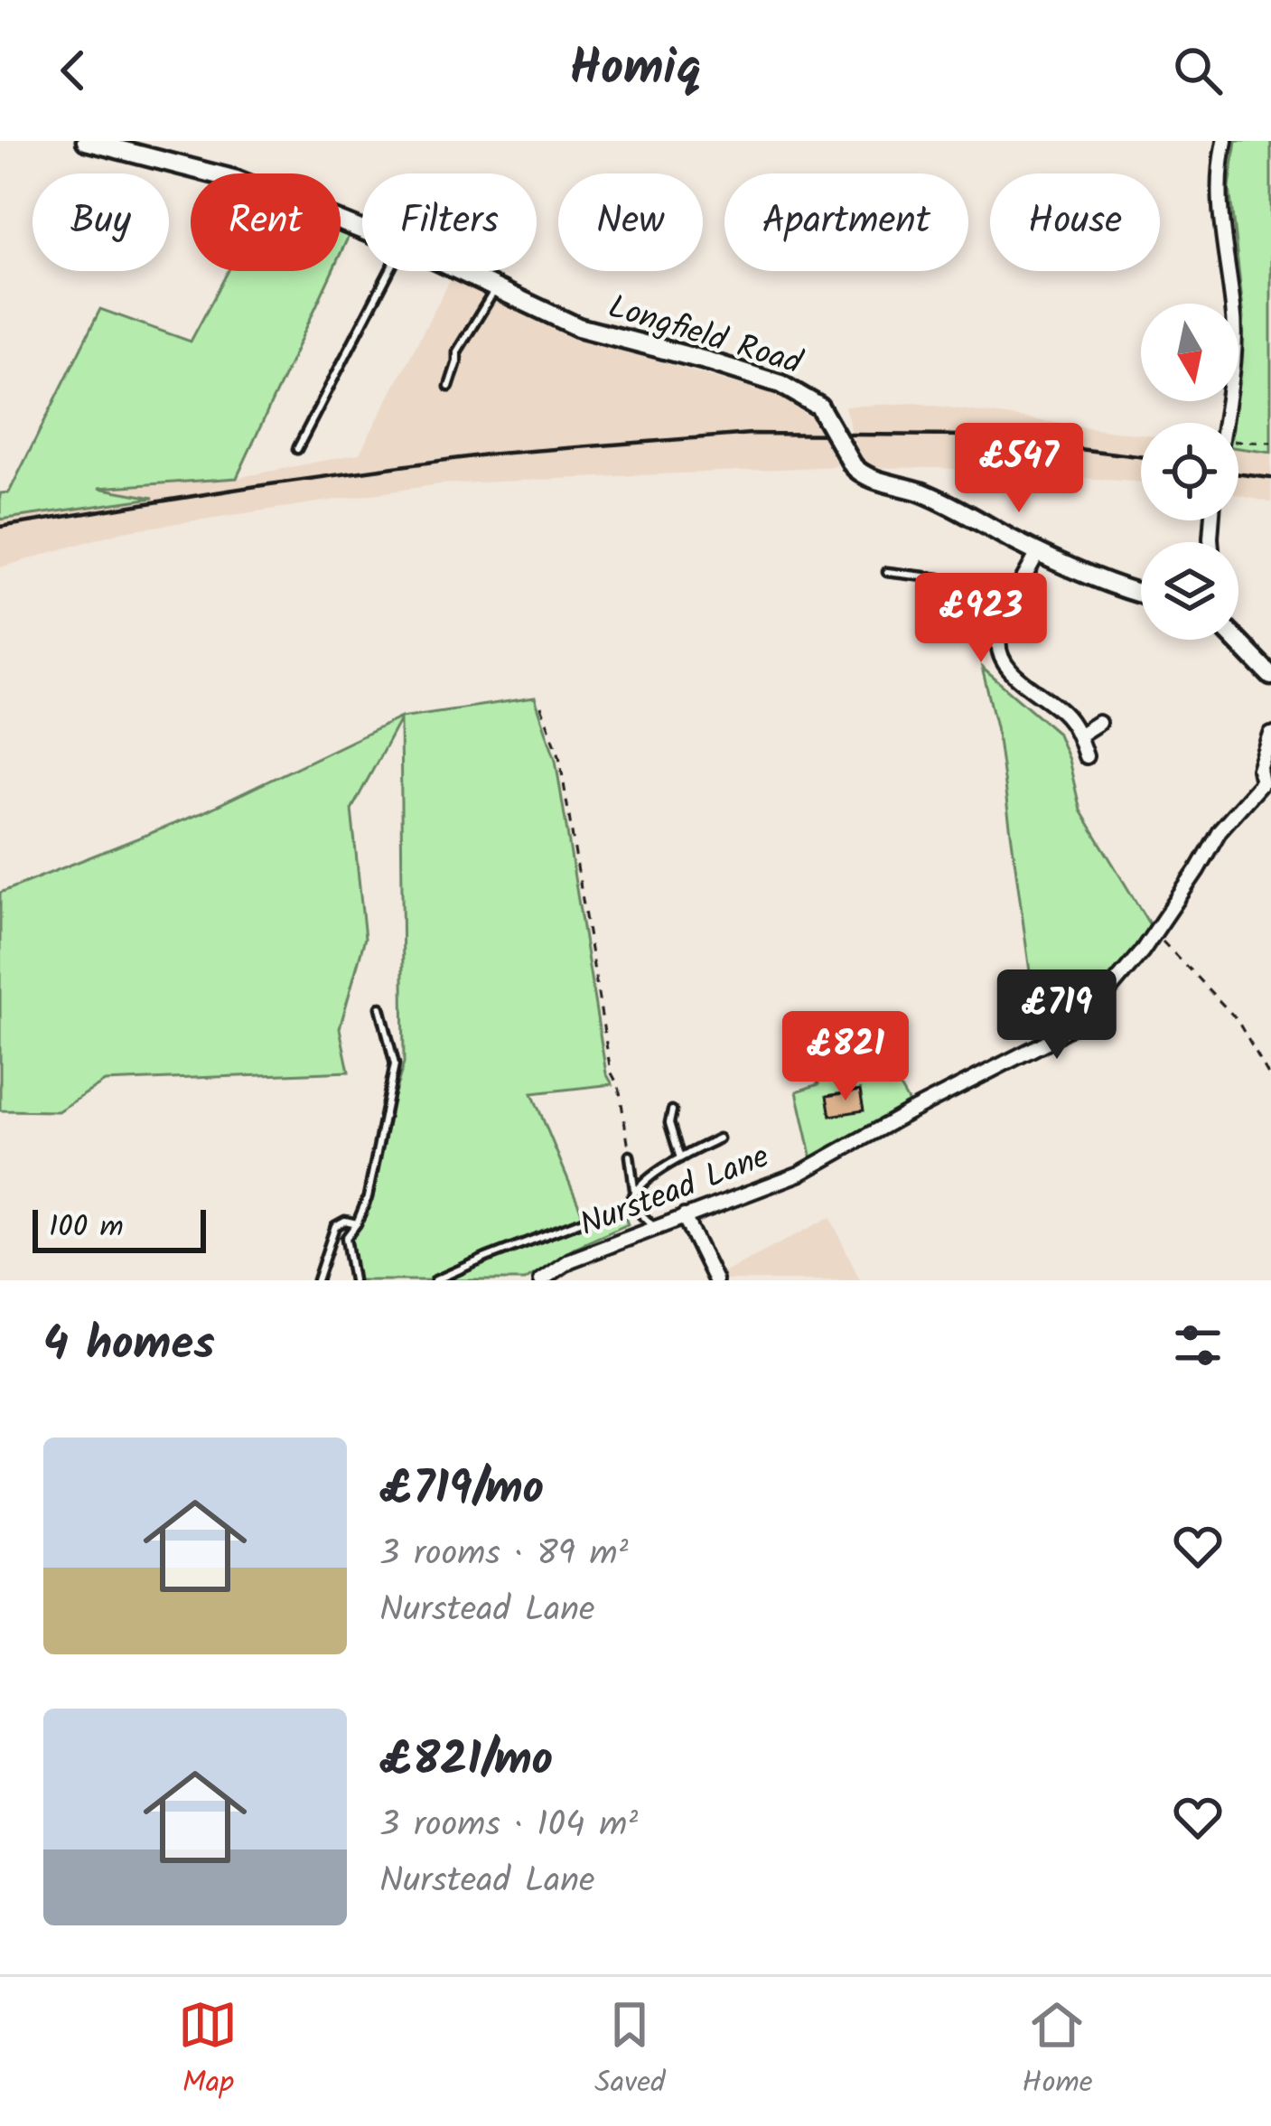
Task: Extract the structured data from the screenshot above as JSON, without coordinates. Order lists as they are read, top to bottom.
{
  "streets": {
    "main road": ["Longfield Road"],
    "street": ["Nurstead Lane"]
  },
  "scale_bar": "100 m",
  "north": "bottom",
  "page": {
    "header": "Homiq",
    "chip": [
      "Buy",
      "Rent",
      "Filters",
      "New",
      "Apartment",
      "House"
    ],
    "price": [
      "£547",
      "£923",
      "£719",
      "£821"
    ],
    "scale": "100 m",
    "heading": "4 homes",
    "list": [
      {
        "name": "£719/mo",
        "note": "3 rooms · 89 m² · Nurstead Lane"
      },
      {
        "name": "£821/mo",
        "note": "3 rooms · 104 m² · Nurstead Lane"
      }
    ],
    "tabs": ["Map", "Saved", "Home"]
  }
}
